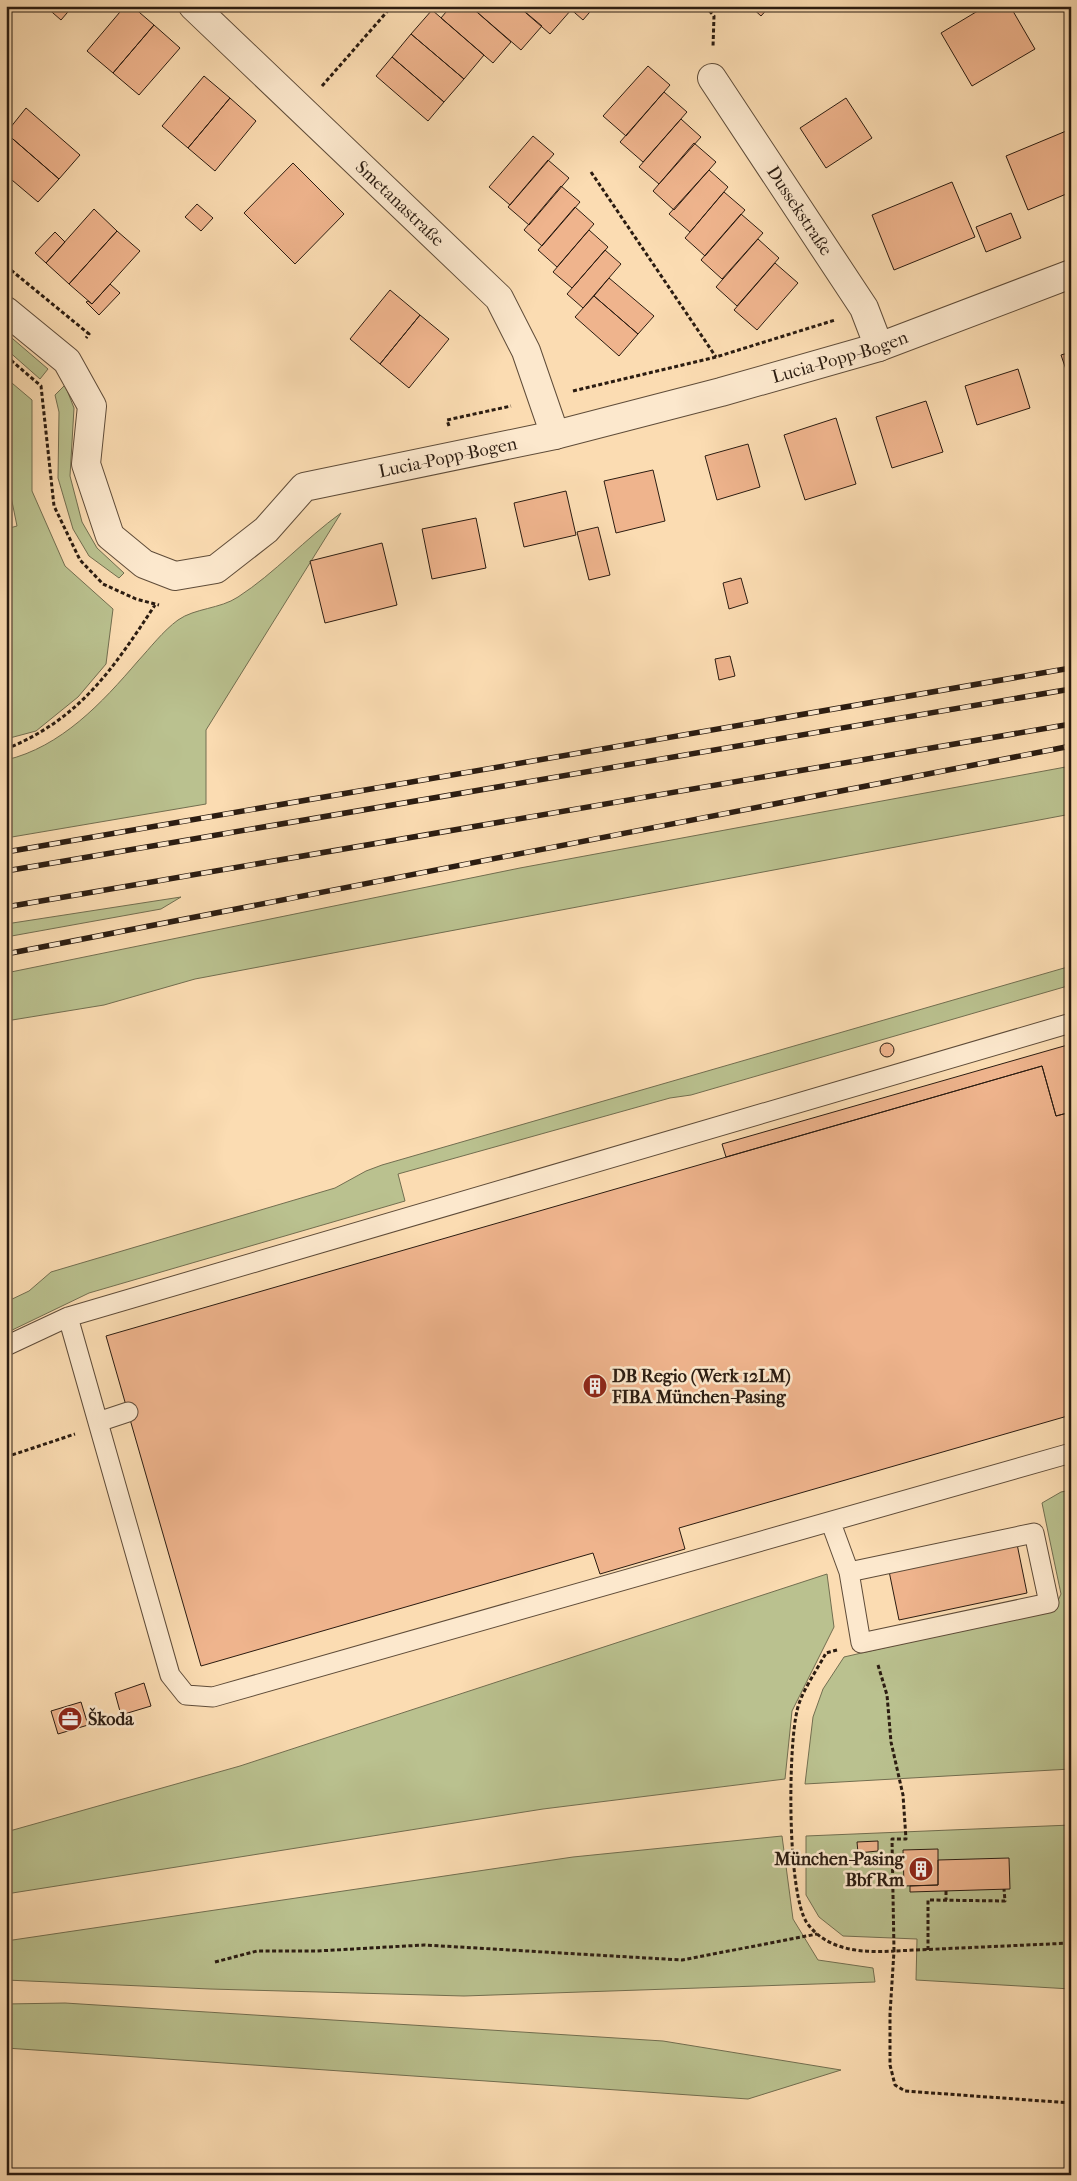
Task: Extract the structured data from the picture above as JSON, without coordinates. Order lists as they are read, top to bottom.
{
  "streets": {
    "street": ["Smetanastraße", "Dussekstraße", "Lucia-Popp-Bogen"]
  },
  "crossings": [
    ["Smetanastraße", "Lucia-Popp-Bogen"],
    ["Dussekstraße", "Lucia-Popp-Bogen"]
  ],
  "places": {
    "building": ["DB Regio (Werk 12LM) FIBA München-Pasing", "München-Pasing Bbf Rm"],
    "office": ["Škoda"]
  }
}
